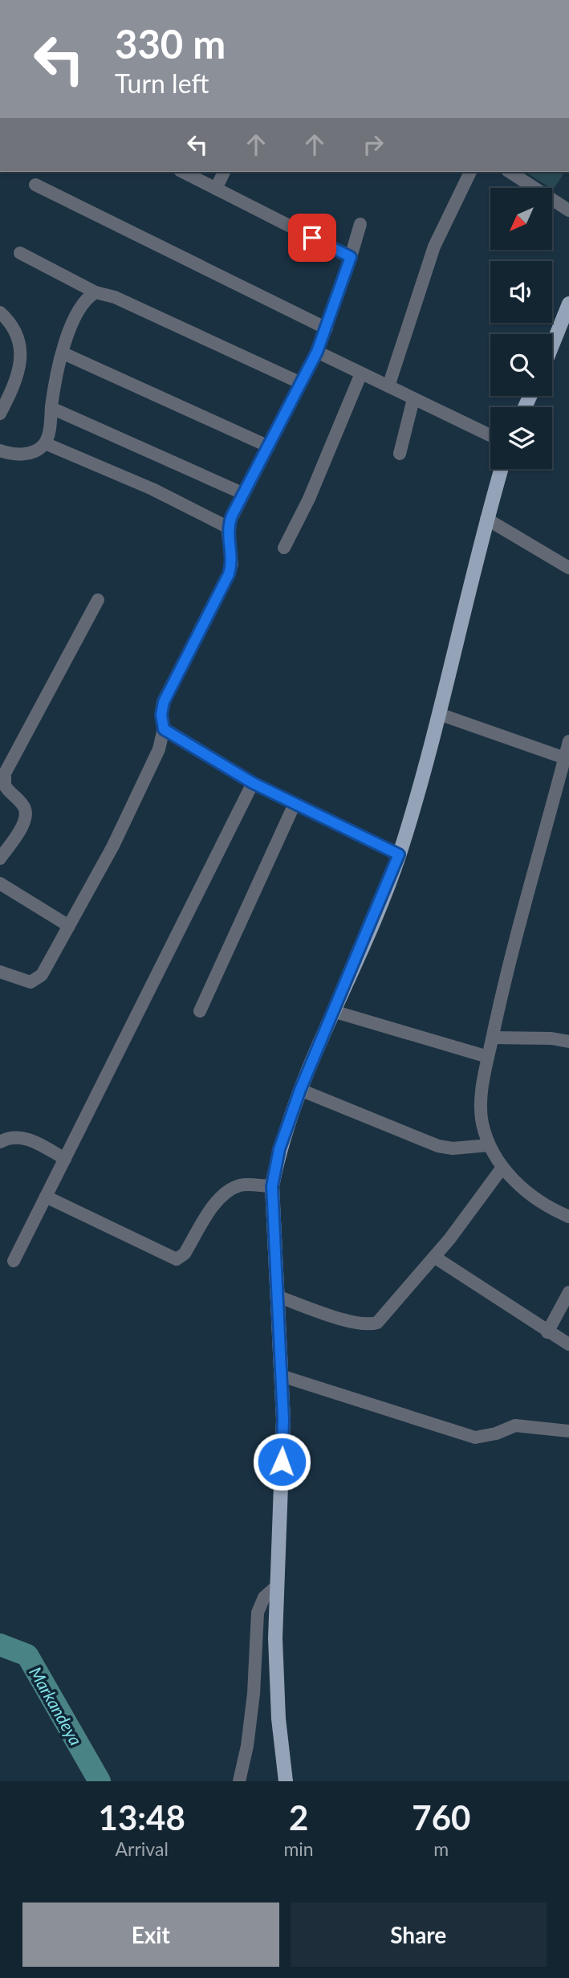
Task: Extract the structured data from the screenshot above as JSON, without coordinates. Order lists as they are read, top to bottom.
{
  "water": ["Markandeya"],
  "north": "bottom left",
  "page": {
    "turn": ["330 m", "Turn left"],
    "eta": [
      "13:48",
      "Arrival",
      "2",
      "min",
      "760",
      "m"
    ],
    "buttons": ["Exit", "Share"]
  }
}
